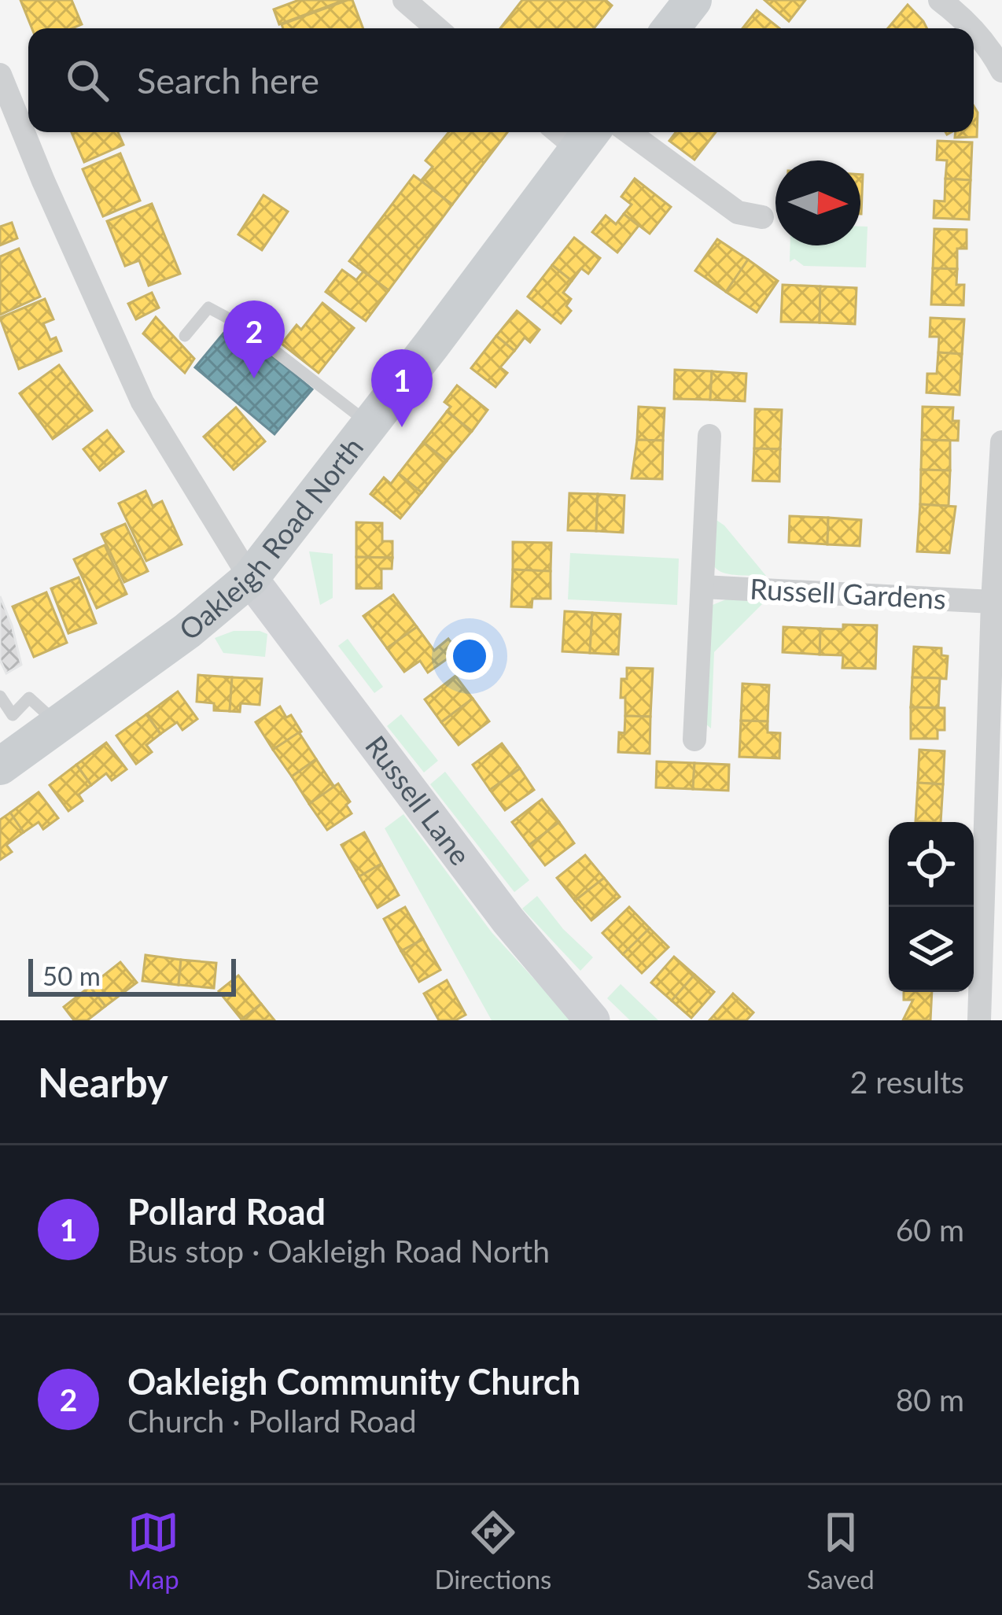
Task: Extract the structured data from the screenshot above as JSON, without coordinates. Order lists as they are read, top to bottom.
{
  "streets": {
    "main road": ["Oakleigh Road North", "Russell Lane"],
    "street": ["Russell Gardens"]
  },
  "crossings": [
    ["Oakleigh Road North", "Russell Lane"]
  ],
  "scale_bar": "50 m",
  "north": "right",
  "page": {
    "search": "Search here",
    "pins": ["2", "1"],
    "scale": "50 m",
    "heading": ["Nearby", "2 results"],
    "list": [
      {
        "mark": "1",
        "name": "Pollard Road",
        "note": "Bus stop · Oakleigh Road North",
        "value": "60 m"
      },
      {
        "mark": "2",
        "name": "Oakleigh Community Church",
        "note": "Church · Pollard Road",
        "value": "80 m"
      }
    ],
    "nav": ["Map", "Directions", "Saved"]
  }
}
